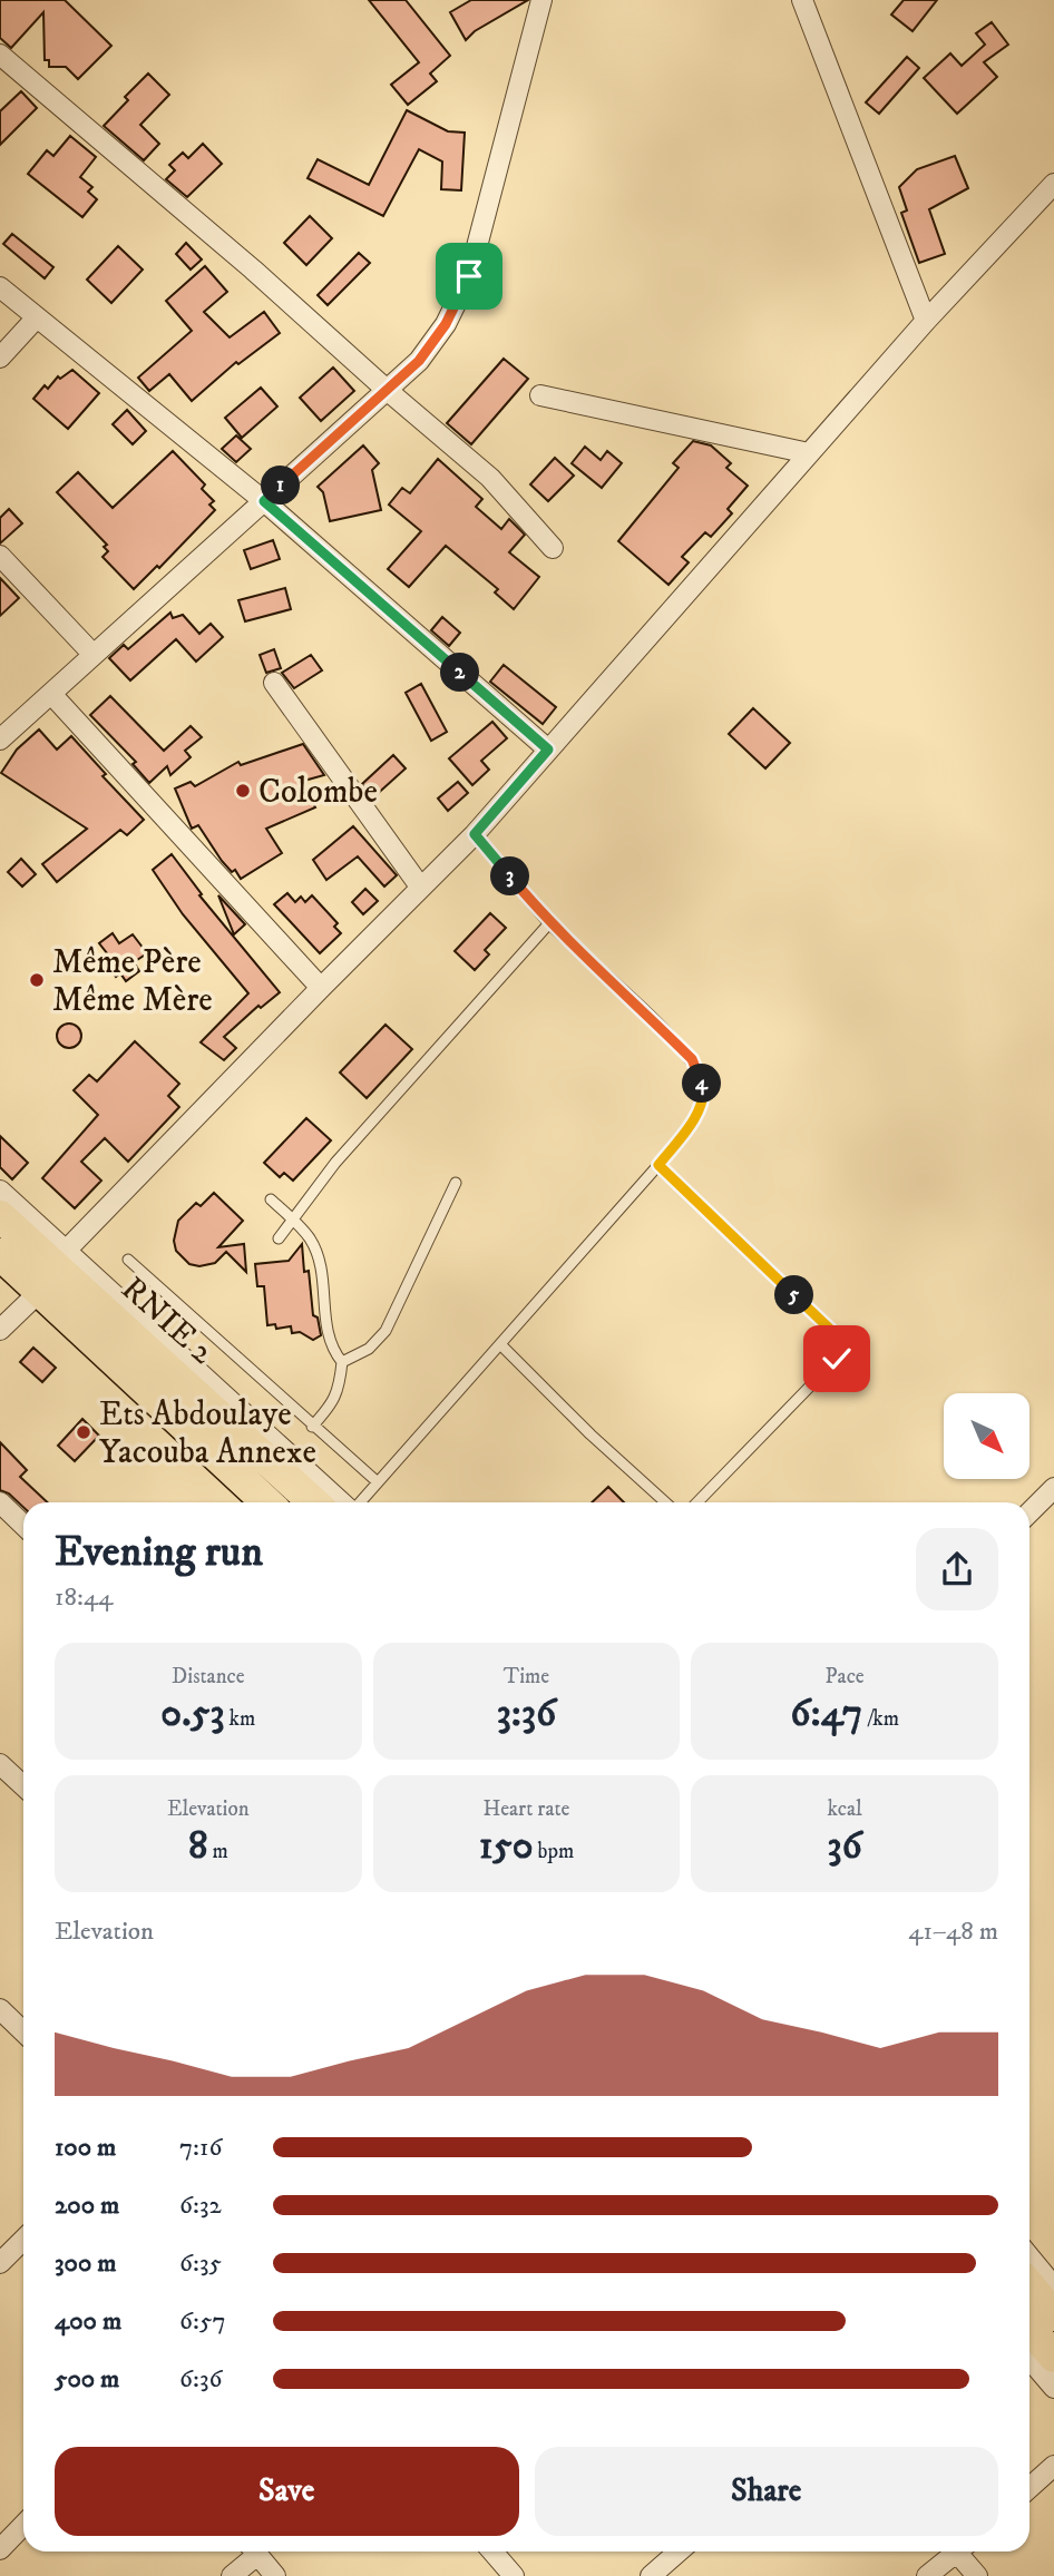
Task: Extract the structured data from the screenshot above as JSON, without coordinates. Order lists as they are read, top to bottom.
{
  "streets": {
    "highway": ["RNIE 2"]
  },
  "places": ["Colombe", "Même Père Même Mère", "Ets Abdoulaye Yacouba Annexe"],
  "north": "bottom right",
  "page": {
    "pins": [
      "1",
      "2",
      "3",
      "4",
      "5"
    ],
    "heading": ["Evening run", "18:44"],
    "stats": [
      ["Distance", "0.53 km"],
      ["Time", "3:36"],
      ["Pace", "6:47 /km"],
      ["Elevation", "8 m"],
      ["Heart rate", "150 bpm"],
      ["kcal", "36"]
    ],
    "chart": ["Elevation", "41–48 m"],
    "list": [
      {
        "name": "100 m",
        "note": "7:16"
      },
      {
        "name": "200 m",
        "note": "6:32"
      },
      {
        "name": "300 m",
        "note": "6:35"
      },
      {
        "name": "400 m",
        "note": "6:57"
      },
      {
        "name": "500 m",
        "note": "6:36"
      }
    ],
    "buttons": ["Save", "Share"]
  }
}
